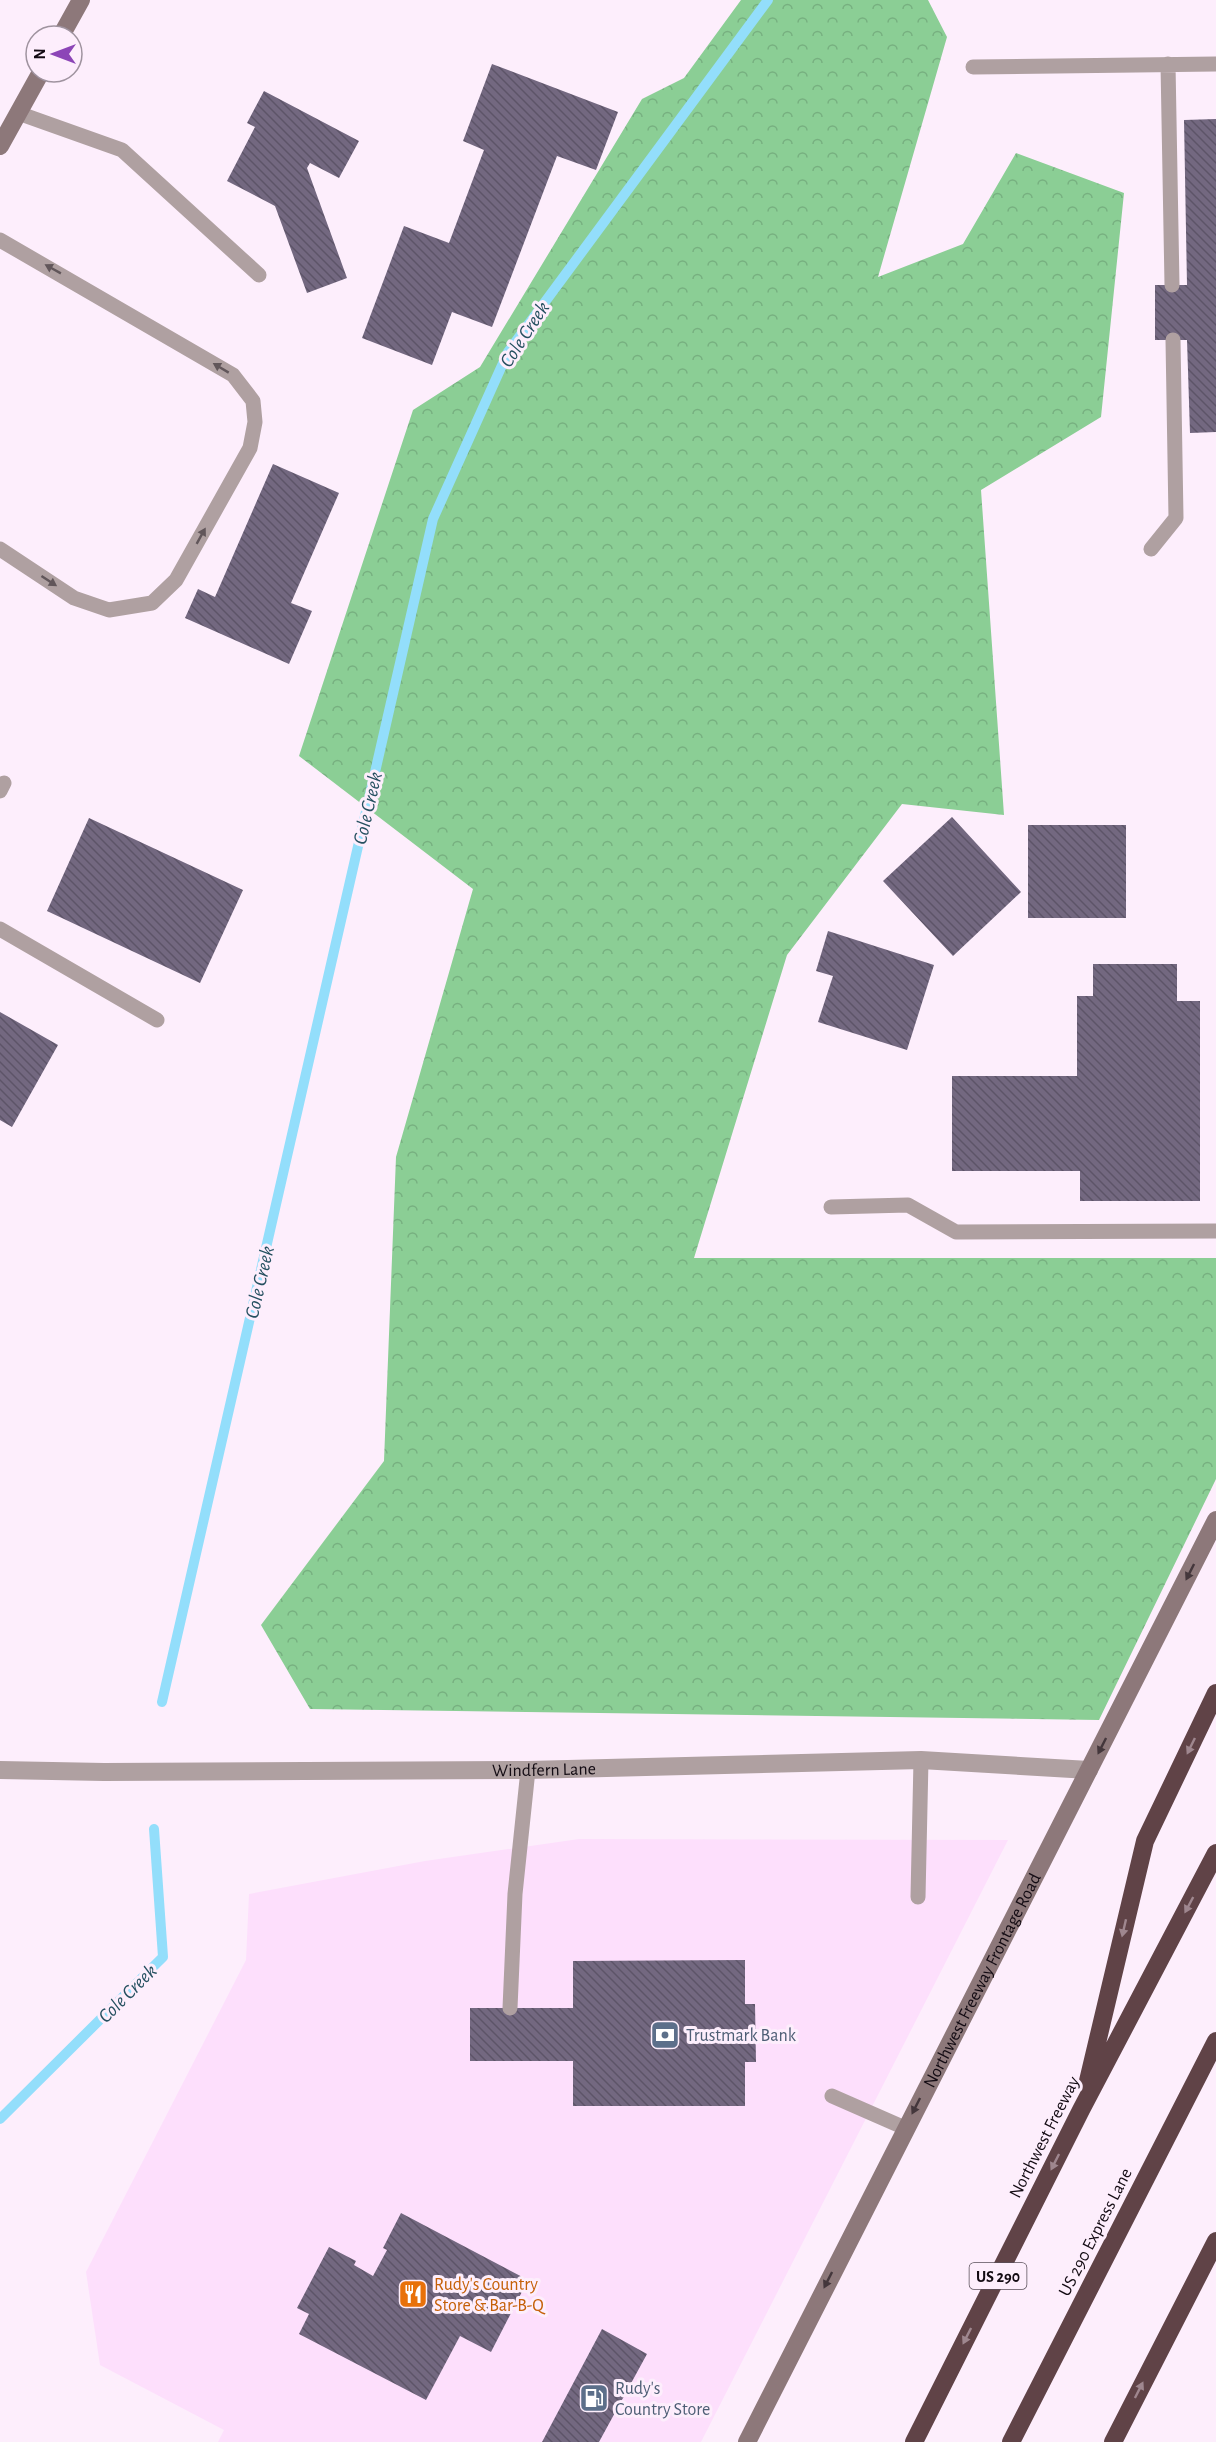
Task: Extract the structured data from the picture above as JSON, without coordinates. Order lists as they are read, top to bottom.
{
  "streets": {
    "highway": ["Northwest Freeway", "US 290 Express Lane", "US 290"],
    "main road": ["Northwest Freeway Frontage Road"],
    "street": ["Windfern Lane"]
  },
  "crossings": [
    ["Windfern Lane", "Northwest Freeway Frontage Road"]
  ],
  "one_way": ["Northwest Freeway Frontage Road"],
  "water": ["Cole Creek"],
  "places": {
    "bank": ["Trustmark Bank"],
    "restaurant": ["Rudy's Country Store & Bar-B-Q"],
    "fuel station": ["Rudy's Country Store"]
  },
  "north": "left"
}
